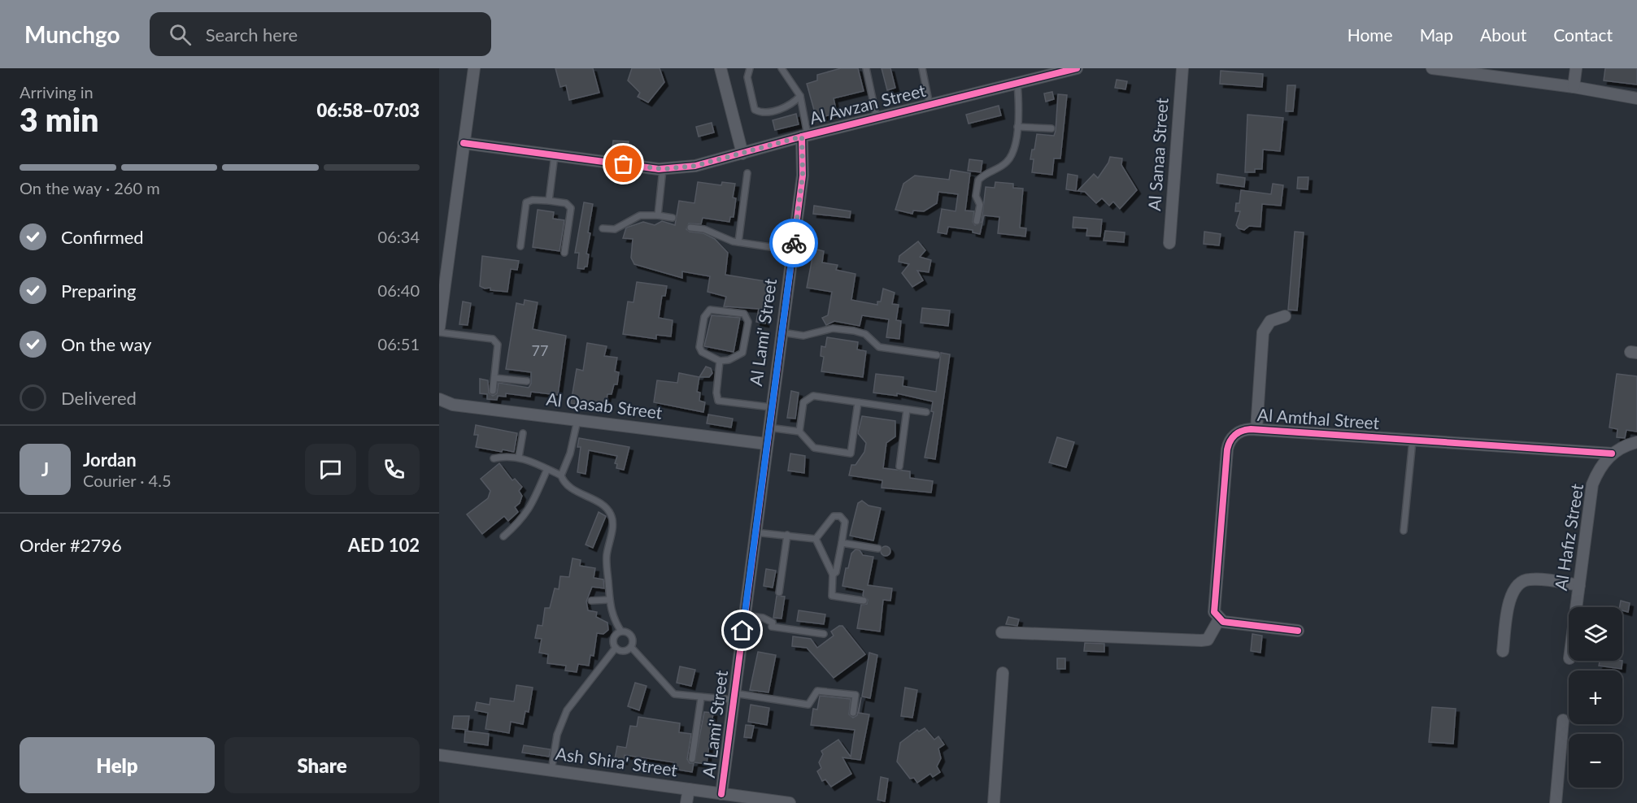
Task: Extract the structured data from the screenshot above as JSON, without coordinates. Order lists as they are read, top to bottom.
{
  "streets": {
    "street": [
      "Al Awzan Street",
      "Al Sanaa Street",
      "Al Lami' Street",
      "Al Qasab Street",
      "Al Amthal Street",
      "Al Hafiz Street",
      "Ash Shira' Street"
    ]
  },
  "crossings": [
    ["Al Awzan Street", "Al Lami' Street"],
    ["Al Lami' Street", "Al Qasab Street"],
    ["Al Lami' Street", "Ash Shira' Street"],
    ["Al Amthal Street", "Al Hafiz Street"]
  ],
  "house_numbers": ["77"],
  "page": {
    "header": "Munchgo",
    "search": "Search here",
    "nav": [
      "Home",
      "Map",
      "About",
      "Contact"
    ],
    "heading": ["3 min", "Arriving in", "06:58–07:03"],
    "panel": [
      "Jordan",
      "Courier · 4.5",
      "Order #2796",
      "AED 102"
    ],
    "bar": "On the way · 260 m",
    "list": [
      ["Confirmed", "06:34"],
      ["Preparing", "06:40"],
      ["On the way", "06:51"],
      "Delivered"
    ],
    "round": "J",
    "map_buttons": ["+", "−"],
    "buttons": ["Help", "Share"]
  }
}
